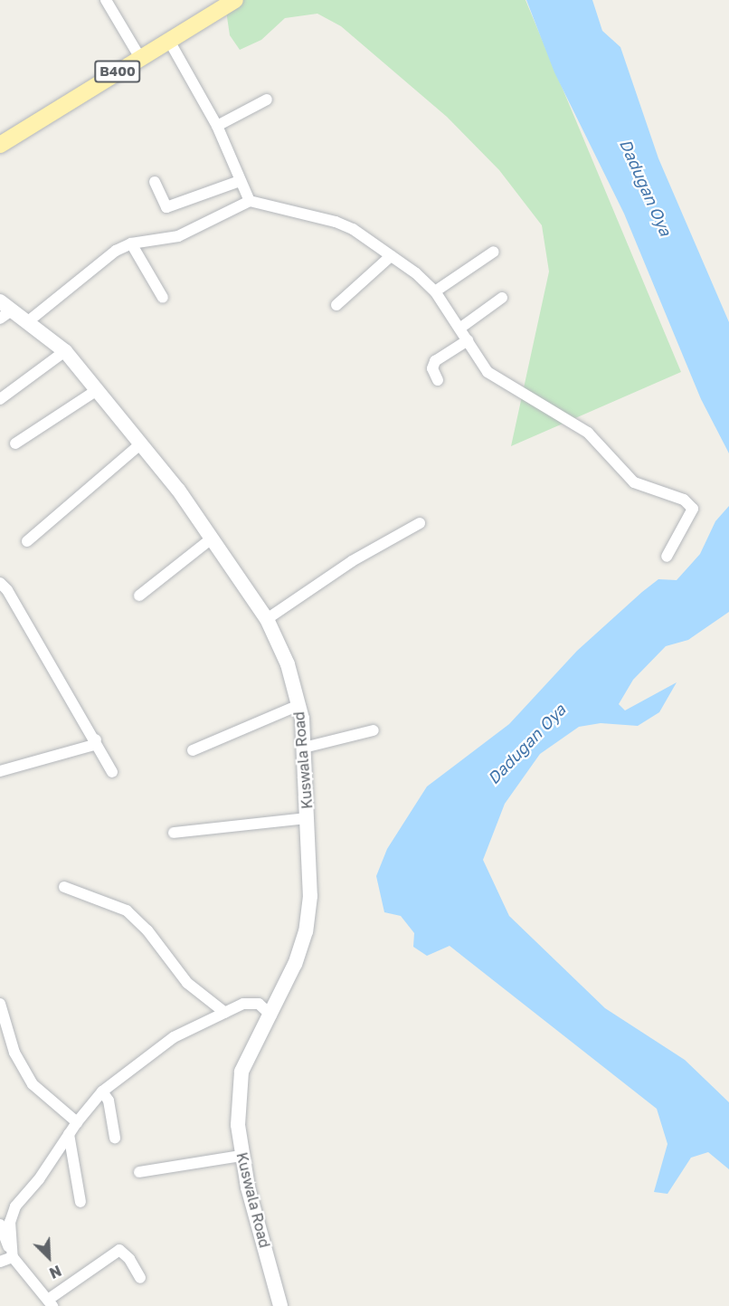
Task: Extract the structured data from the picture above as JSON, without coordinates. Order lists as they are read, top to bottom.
{
  "streets": {
    "main road": ["B400"],
    "street": ["Kuswala Road"]
  },
  "water": ["Dadugan Oya"],
  "north": "bottom right"
}
